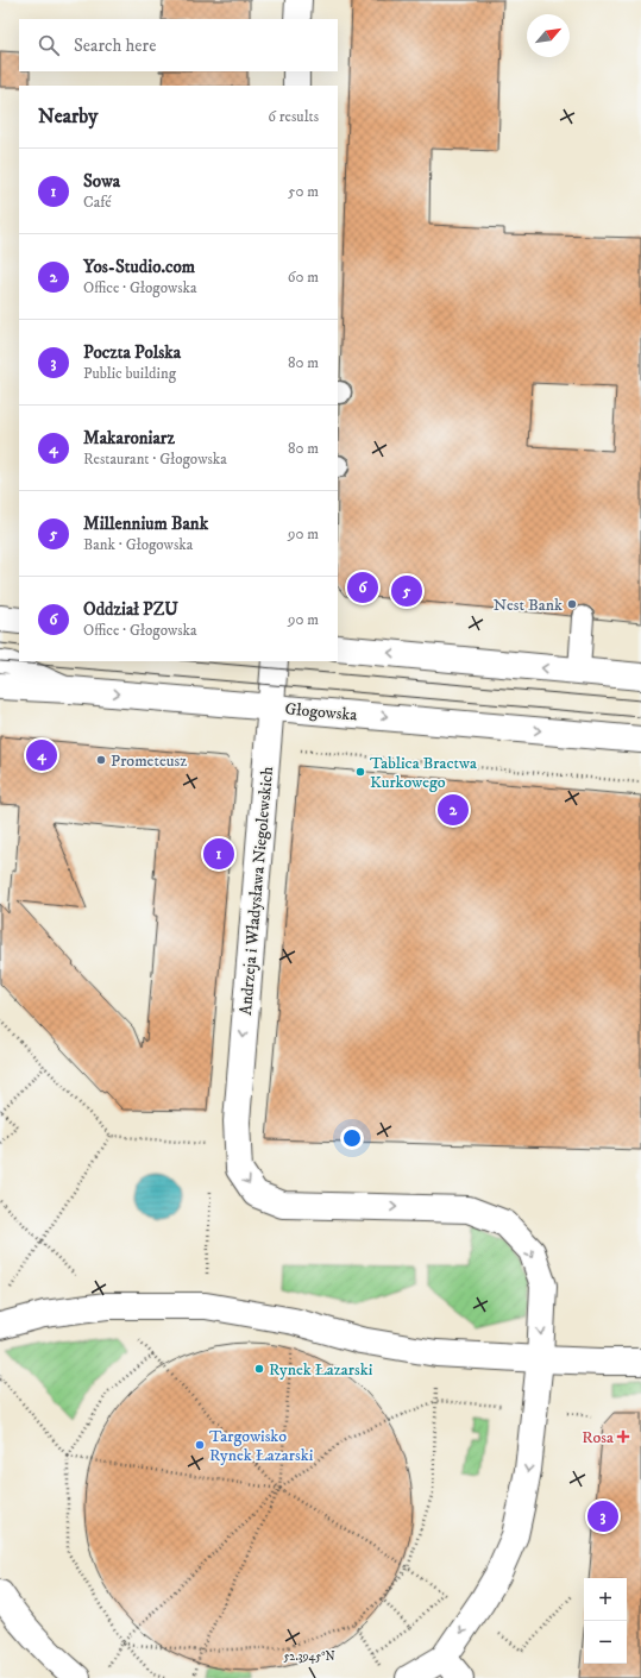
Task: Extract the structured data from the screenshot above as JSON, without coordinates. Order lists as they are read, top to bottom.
{
  "streets": {
    "street": ["Głogowska", "Andrzeja i Władysława Niegolewskich"]
  },
  "crossings": [
    ["Głogowska", "Andrzeja i Władysława Niegolewskich"]
  ],
  "places": {
    "other": [
      "Nest Bank",
      "Prometeusz",
      "Tablica Bractwa Kurkowego",
      "Rynek Łazarski",
      "Targowisko Rynek Łazarski"
    ],
    "health": ["Rosa"]
  },
  "north": "top right",
  "page": {
    "search": "Search here",
    "heading": ["Nearby", "6 results"],
    "list": [
      {
        "mark": "1",
        "name": "Sowa",
        "note": "Café",
        "value": "50 m"
      },
      {
        "mark": "2",
        "name": "Yos-Studio.com",
        "note": "Office · Głogowska",
        "value": "60 m"
      },
      {
        "mark": "3",
        "name": "Poczta Polska",
        "note": "Public building",
        "value": "80 m"
      },
      {
        "mark": "4",
        "name": "Makaroniarz",
        "note": "Restaurant · Głogowska",
        "value": "80 m"
      },
      {
        "mark": "5",
        "name": "Millennium Bank",
        "note": "Bank · Głogowska",
        "value": "90 m"
      },
      {
        "mark": "6",
        "name": "Oddział PZU",
        "note": "Office · Głogowska",
        "value": "90 m"
      }
    ],
    "pins": [
      "6",
      "5",
      "4",
      "2",
      "1",
      "3"
    ],
    "map_buttons": ["+", "−"]
  },
  "coordinates": ["52.3945°N"]
}
